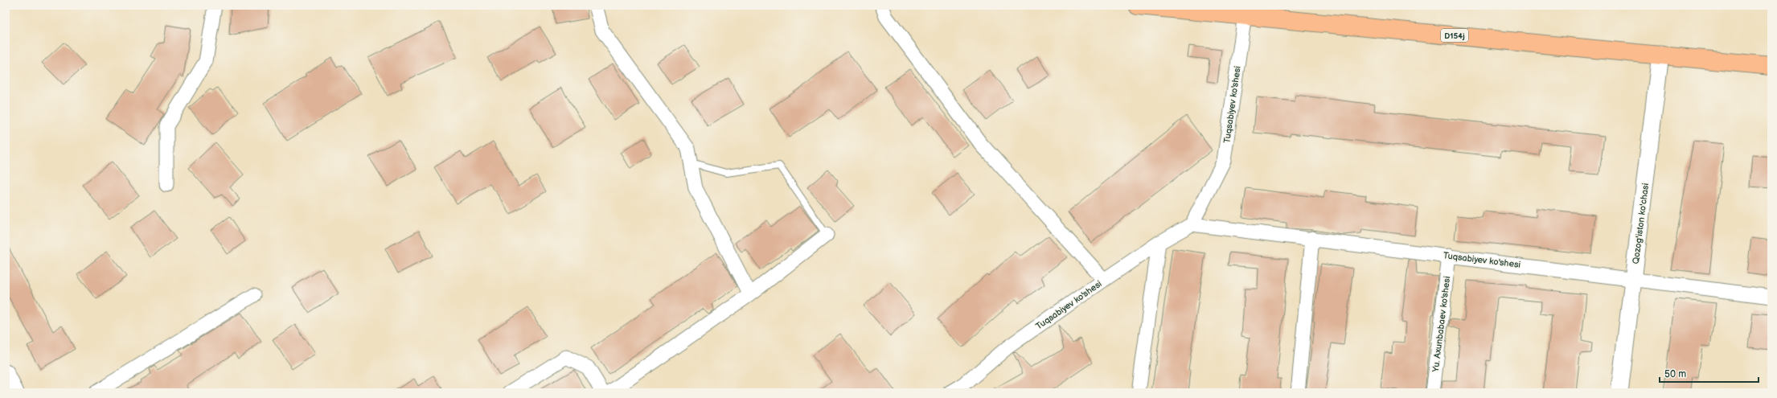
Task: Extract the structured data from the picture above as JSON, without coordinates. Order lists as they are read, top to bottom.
{
  "streets": {
    "main road": ["D154j"],
    "street": ["Tuqsabiyev ko'shesi", "Qozog'iston ko'chasi", "Yu. Axunbabaev ko'shesi"]
  },
  "crossings": [
    ["D154j", "Tuqsabiyev ko'shesi"],
    ["D154j", "Qozog'iston ko'chasi"],
    ["Tuqsabiyev ko'shesi", "Qozog'iston ko'chasi"],
    ["Tuqsabiyev ko'shesi", "Yu. Axunbabaev ko'shesi"]
  ],
  "scale_bar": "50 m"
}
